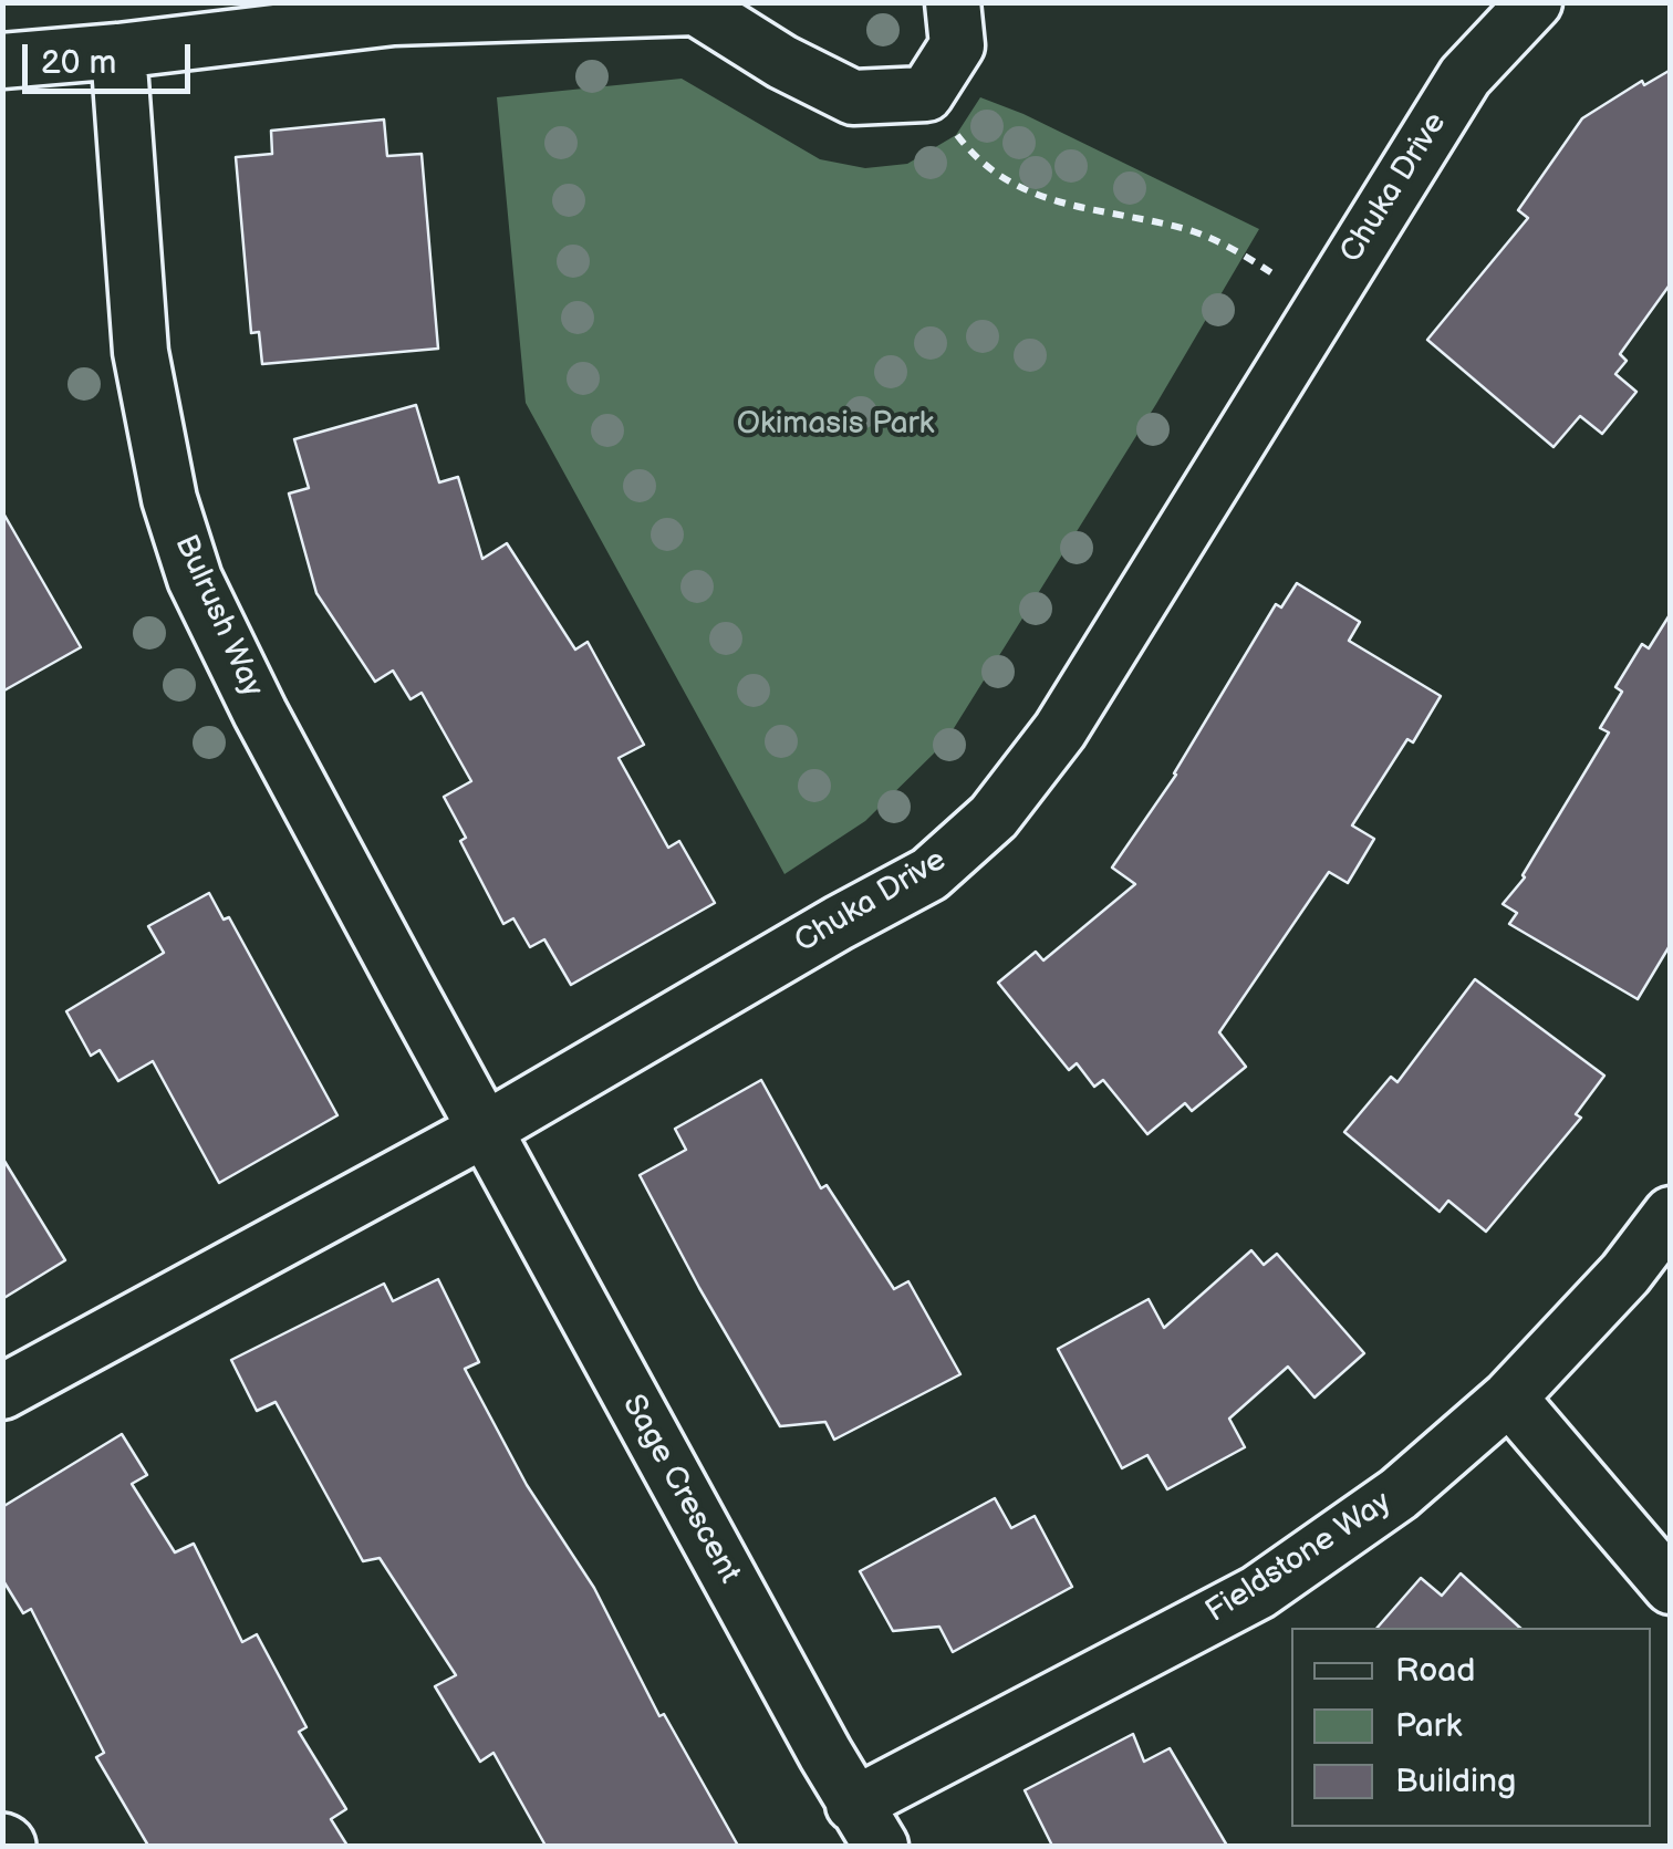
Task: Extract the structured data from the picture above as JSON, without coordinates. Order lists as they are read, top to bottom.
{
  "streets": {
    "street": [
      "Chuka Drive",
      "Bulrush Way",
      "Sage Crescent",
      "Fieldstone Way"
    ]
  },
  "crossings": [
    ["Chuka Drive", "Bulrush Way"],
    ["Chuka Drive", "Sage Crescent"],
    ["Bulrush Way", "Sage Crescent"],
    ["Sage Crescent", "Fieldstone Way"]
  ],
  "parks": ["Okimasis Park"],
  "legend": ["Road", "Park", "Building"],
  "scale_bar": "20 m"
}
